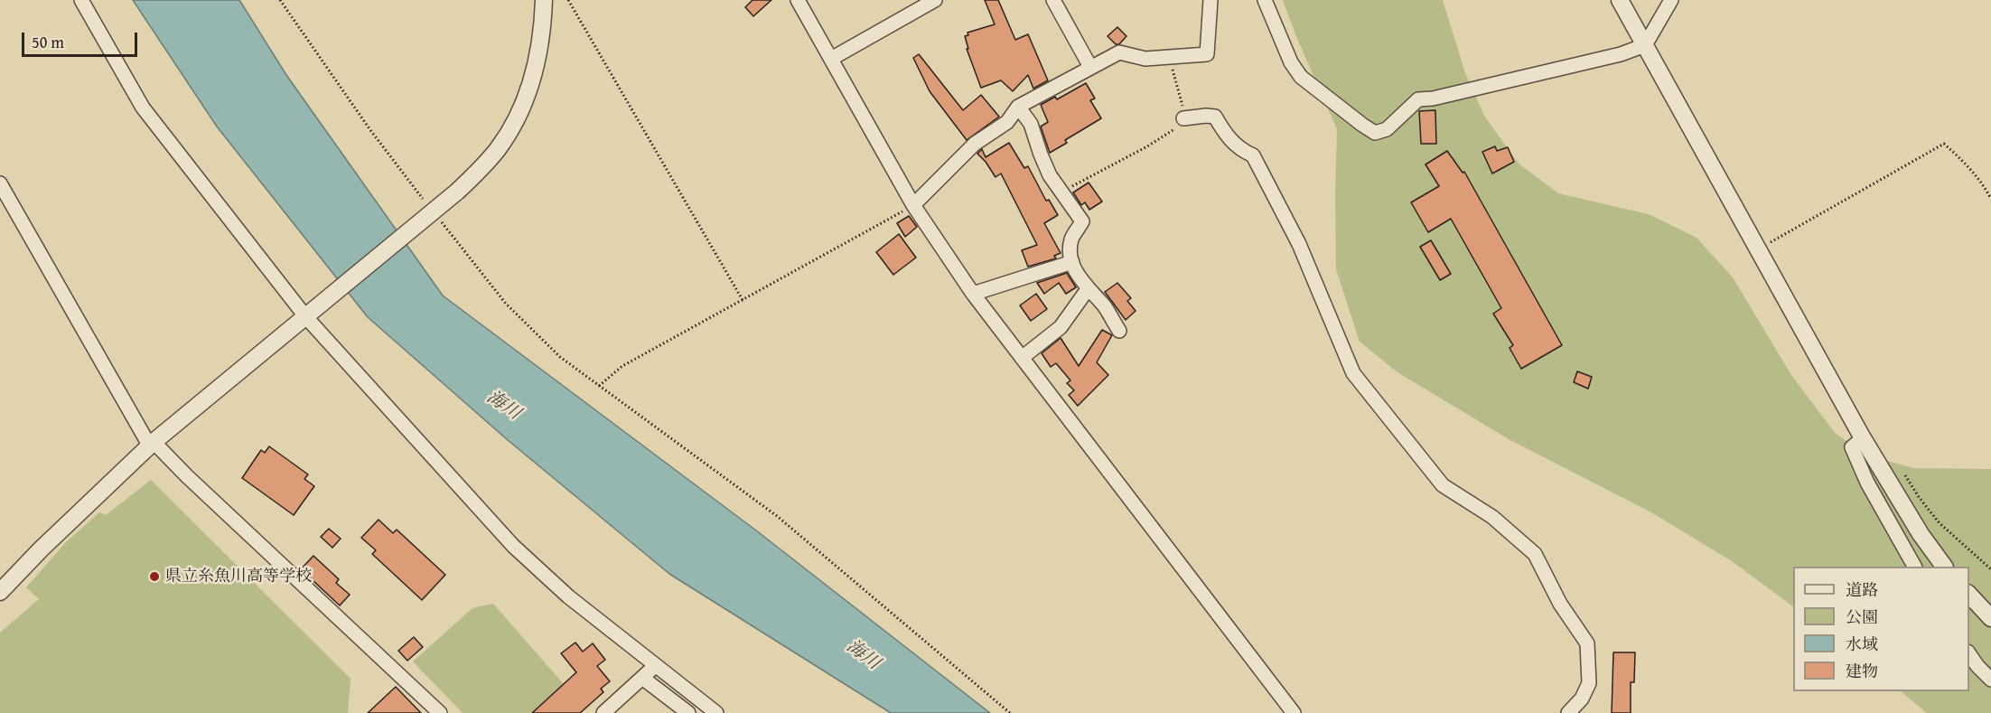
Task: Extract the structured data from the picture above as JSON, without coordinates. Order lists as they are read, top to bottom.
{
  "water": ["海川"],
  "places": ["県立糸魚川高等学校"],
  "legend": [
    "道路",
    "公園",
    "水域",
    "建物"
  ],
  "scale_bar": "50 m"
}
